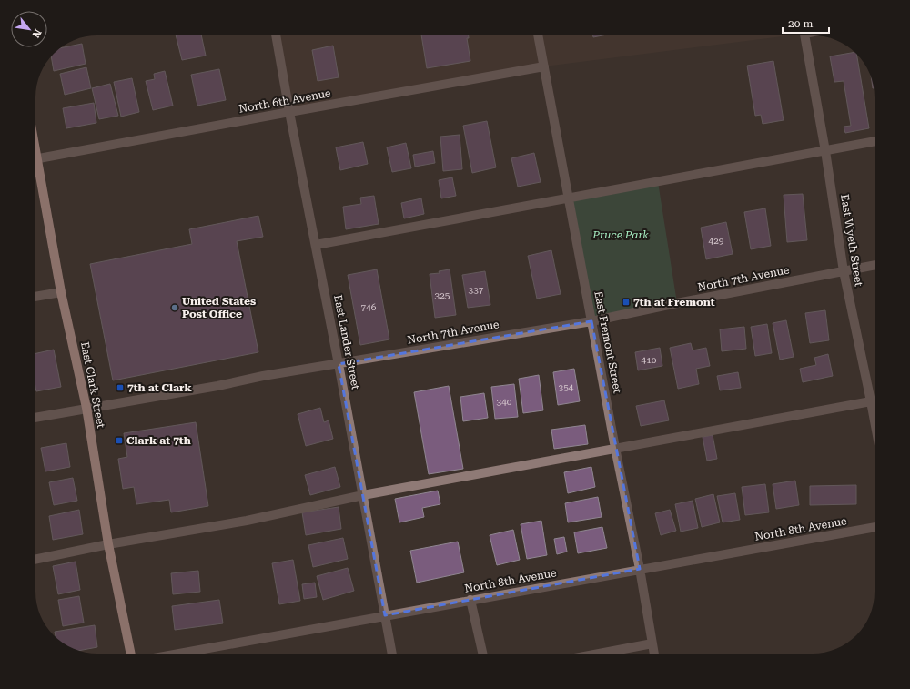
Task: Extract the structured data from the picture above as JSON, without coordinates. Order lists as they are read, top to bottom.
{
  "streets": {
    "main road": ["East Clark Street"],
    "street": [
      "North 6th Avenue",
      "East Wyeth Street",
      "North 7th Avenue",
      "East Lander Street",
      "East Fremont Street",
      "North 8th Avenue"
    ]
  },
  "crossings": [
    ["North 6th Avenue", "East Lander Street"],
    ["North 6th Avenue", "East Fremont Street"],
    ["East Wyeth Street", "North 7th Avenue"],
    ["North 7th Avenue", "East Lander Street"],
    ["North 7th Avenue", "East Fremont Street"],
    ["North 7th Avenue", "East Clark Street"],
    ["East Lander Street", "North 8th Avenue"],
    ["East Fremont Street", "North 8th Avenue"]
  ],
  "parks": ["Pruce Park"],
  "places": {
    "transit": ["7th at Fremont", "7th at Clark", "Clark at 7th"],
    "other": ["United States Post Office"]
  },
  "house_numbers": [
    "429",
    "337",
    "325",
    "746",
    "410",
    "354",
    "340"
  ],
  "scale_bar": "20 m",
  "north": "bottom right"
}
